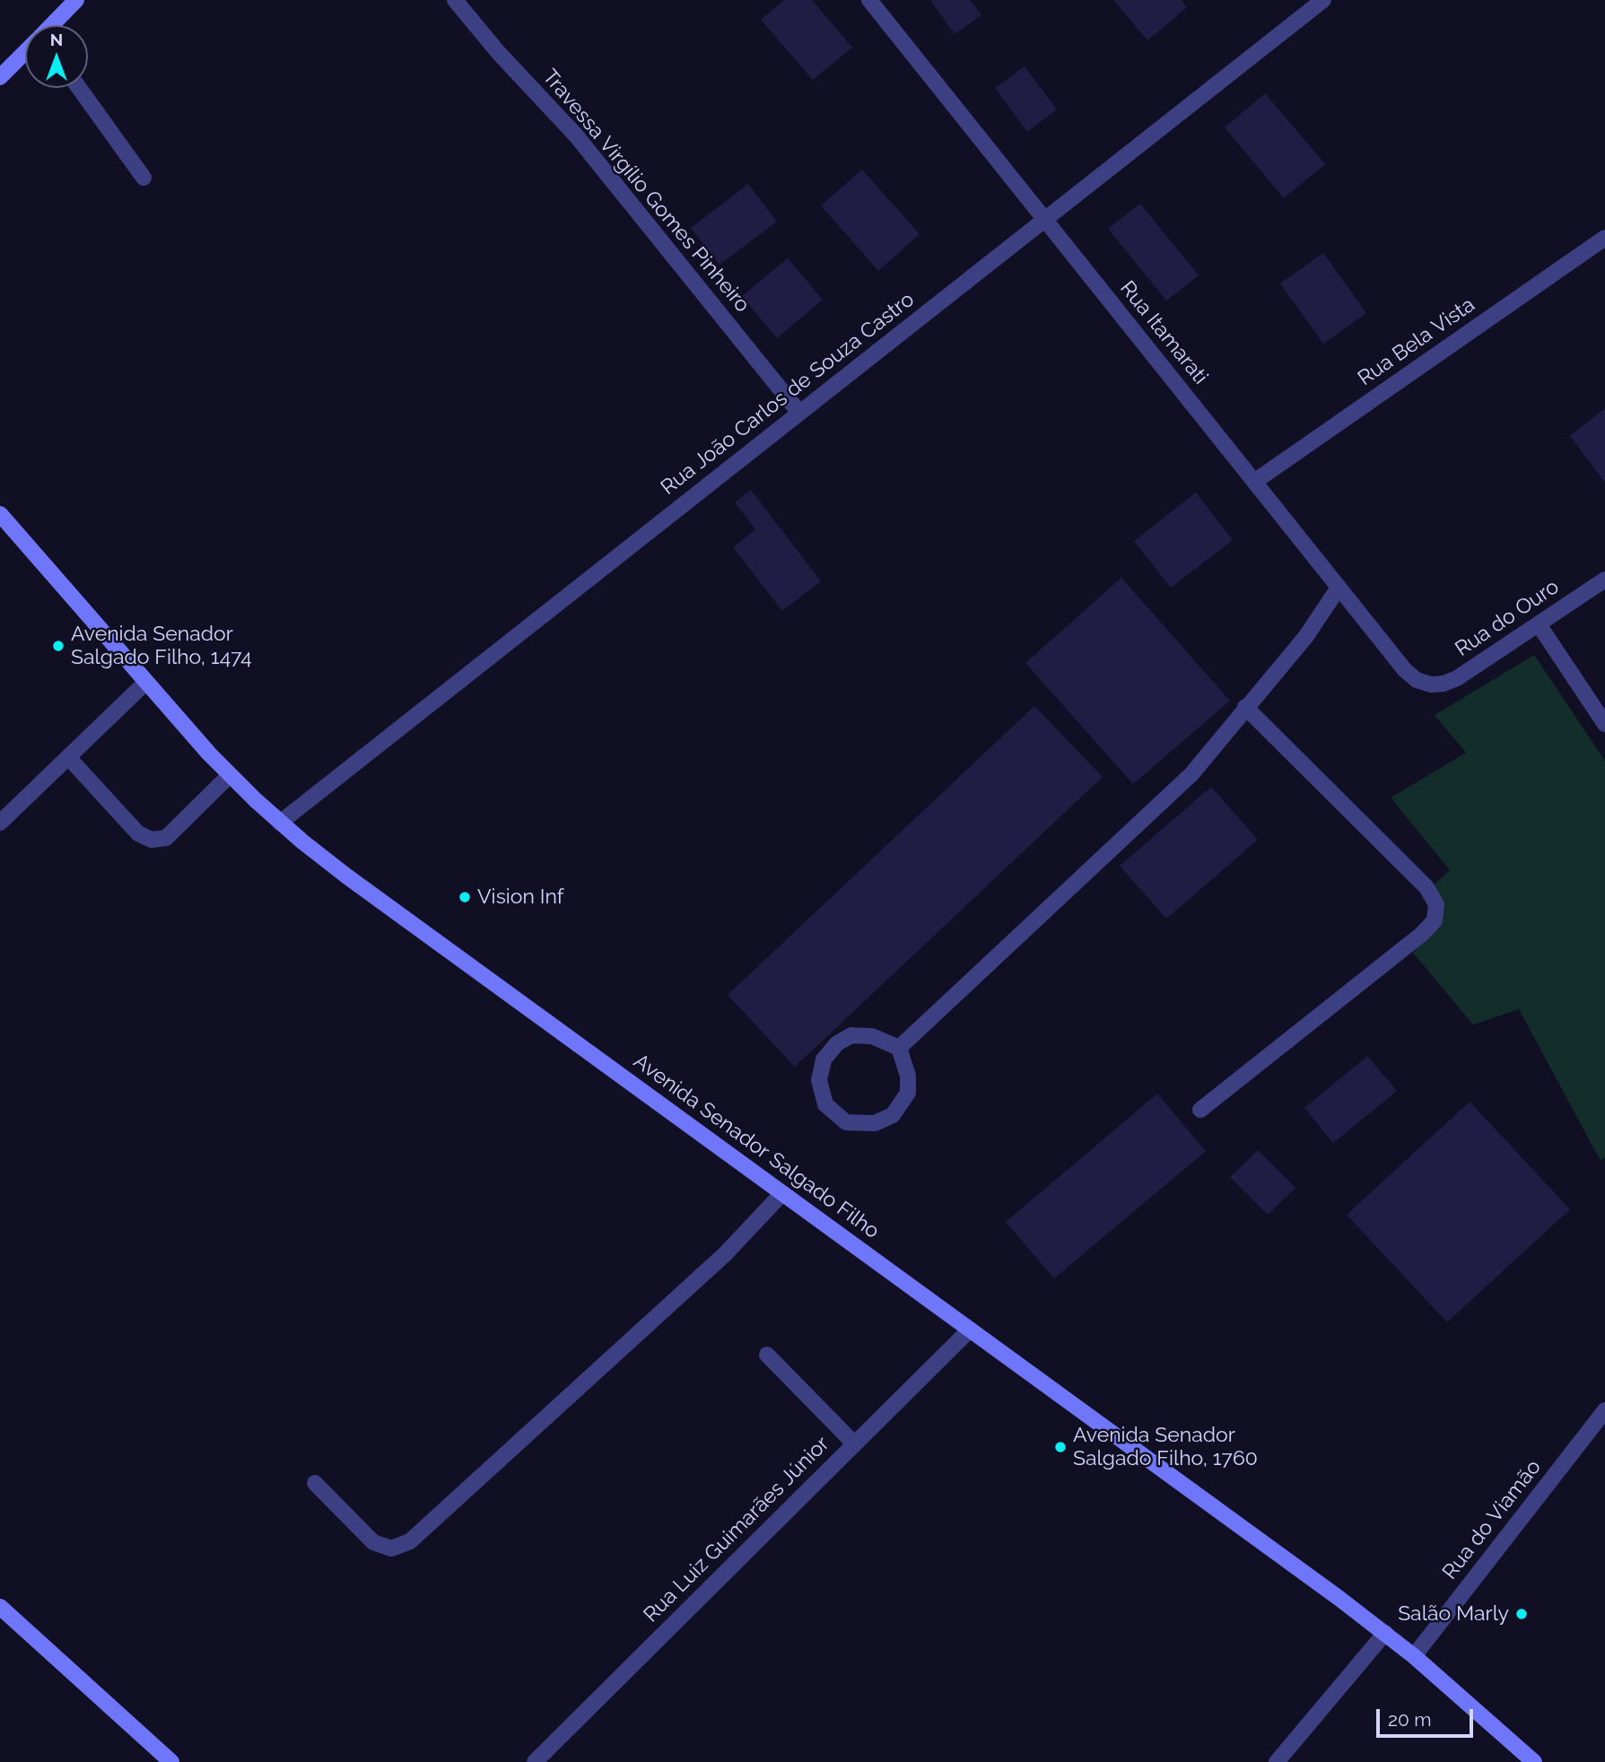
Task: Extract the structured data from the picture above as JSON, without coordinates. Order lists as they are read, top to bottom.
{
  "streets": {
    "main road": ["Avenida Senador Salgado Filho"],
    "street": [
      "Travessa Virgílio Gomes Pinheiro",
      "Rua Itamarati",
      "Rua Bela Vista",
      "Rua João Carlos de Souza Castro",
      "Rua do Ouro",
      "Rua do Viamão",
      "Rua Luiz Guimarães Júnior"
    ]
  },
  "crossings": [
    ["Travessa Virgílio Gomes Pinheiro", "Rua João Carlos de Souza Castro"],
    ["Rua Itamarati", "Rua Bela Vista"],
    ["Rua Itamarati", "Rua João Carlos de Souza Castro"],
    ["Rua Itamarati", "Rua do Ouro"],
    ["Rua João Carlos de Souza Castro", "Avenida Senador Salgado Filho"],
    ["Avenida Senador Salgado Filho", "Rua do Viamão"],
    ["Avenida Senador Salgado Filho", "Rua Luiz Guimarães Júnior"]
  ],
  "places": [
    "Avenida Senador Salgado Filho, 1474",
    "Vision Inf",
    "Avenida Senador Salgado Filho, 1760",
    "Salão Marly"
  ],
  "scale_bar": "20 m",
  "north": "top"
}
